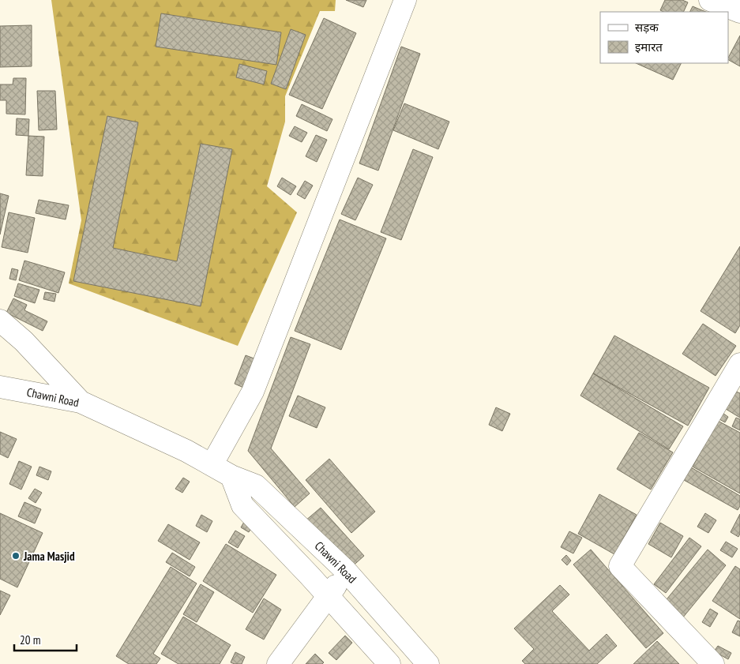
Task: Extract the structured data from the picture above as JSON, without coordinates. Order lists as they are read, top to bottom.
{
  "streets": {
    "street": ["Chawni Road"]
  },
  "places": ["Jama Masjid"],
  "legend": ["सड़क", "इमारत"],
  "scale_bar": "20 m"
}
